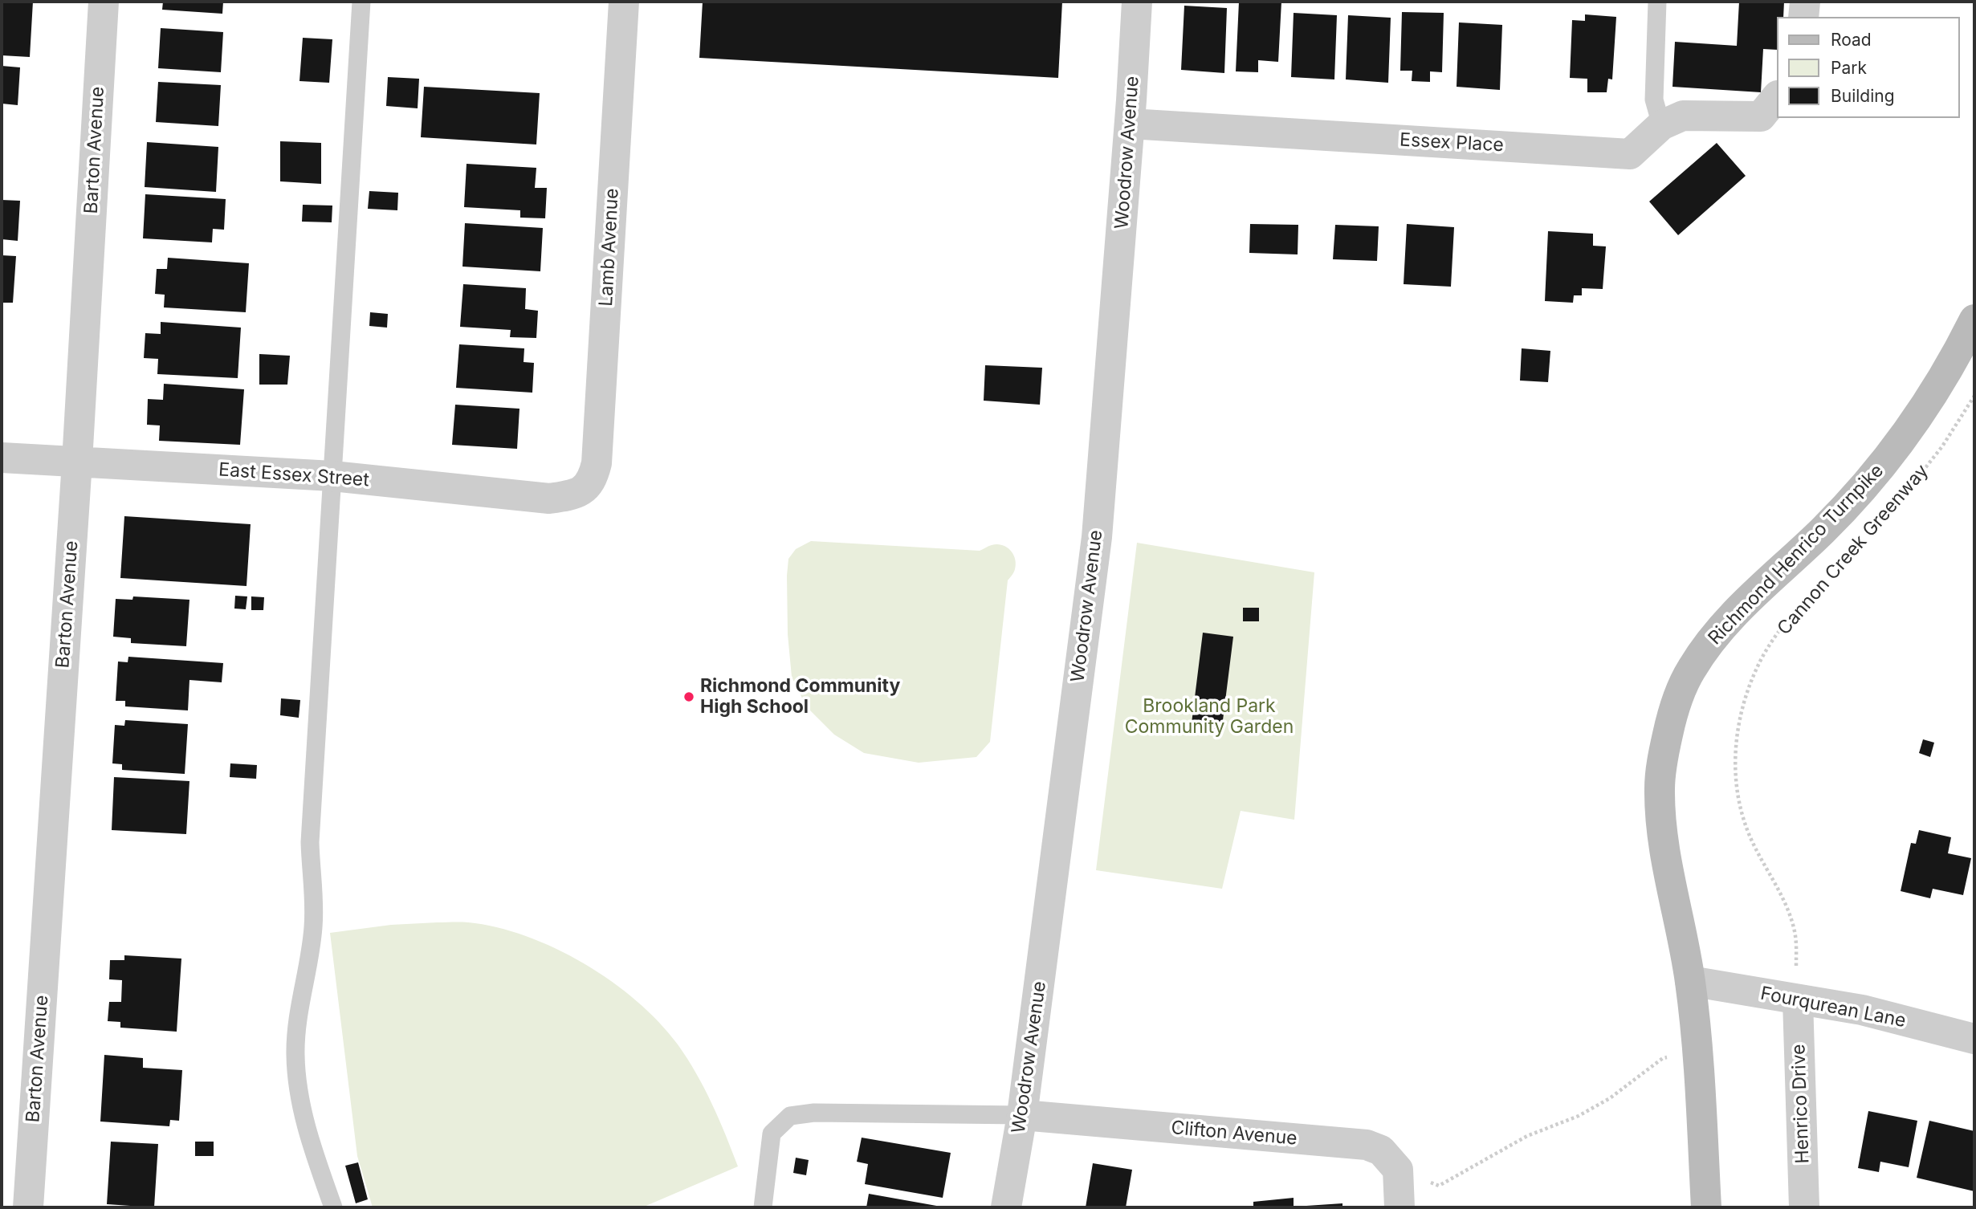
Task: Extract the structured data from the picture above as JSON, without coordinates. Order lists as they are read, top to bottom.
{
  "streets": {
    "street": [
      "Essex Place",
      "Barton Avenue",
      "Woodrow Avenue",
      "Lamb Avenue",
      "East Essex Street",
      "Richmond Henrico Turnpike",
      "Fourqurean Lane",
      "Henrico Drive",
      "Clifton Avenue"
    ],
    "path": ["Cannon Creek Greenway"]
  },
  "crossings": [
    ["Essex Place", "Woodrow Avenue"],
    ["Barton Avenue", "East Essex Street"],
    ["Woodrow Avenue", "Clifton Avenue"],
    ["Lamb Avenue", "East Essex Street"],
    ["Cannon Creek Greenway", "Fourqurean Lane"],
    ["Cannon Creek Greenway", "Henrico Drive"],
    ["Richmond Henrico Turnpike", "Fourqurean Lane"],
    ["Fourqurean Lane", "Henrico Drive"]
  ],
  "parks": ["Brookland Park Community Garden"],
  "places": ["Richmond Community High School"],
  "legend": ["Road", "Park", "Building"]
}
